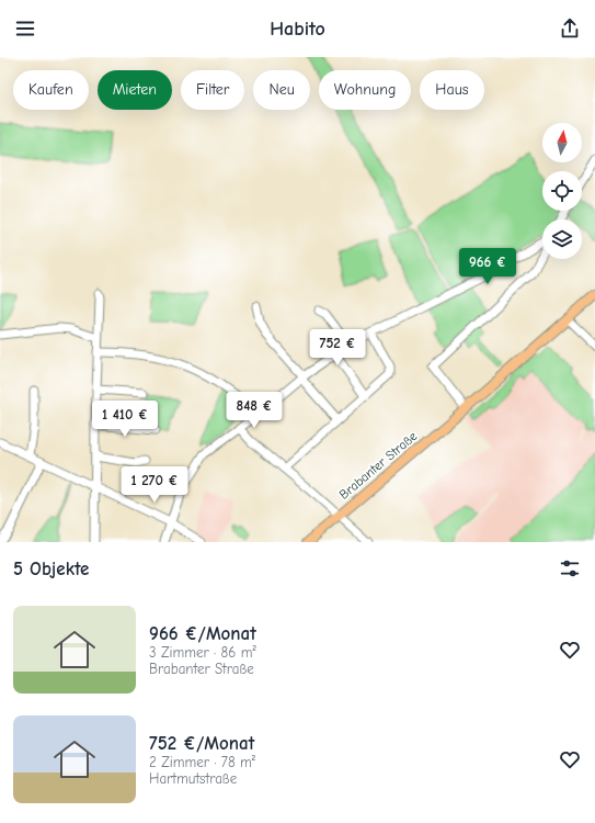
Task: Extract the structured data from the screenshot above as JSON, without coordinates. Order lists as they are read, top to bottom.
{
  "streets": {
    "main road": ["Brabanter Straße"]
  },
  "north": "top",
  "page": {
    "header": "Habito",
    "chip": [
      "Kaufen",
      "Mieten",
      "Filter",
      "Neu",
      "Wohnung",
      "Haus"
    ],
    "price": [
      "966 €",
      "752 €",
      "848 €",
      "1 410 €",
      "1 270 €"
    ],
    "heading": "5 Objekte",
    "list": [
      {
        "name": "966 €/Monat",
        "note": "3 Zimmer · 86 m² · Brabanter Straße"
      },
      {
        "name": "752 €/Monat",
        "note": "2 Zimmer · 78 m² · Hartmutstraße"
      }
    ]
  }
}
